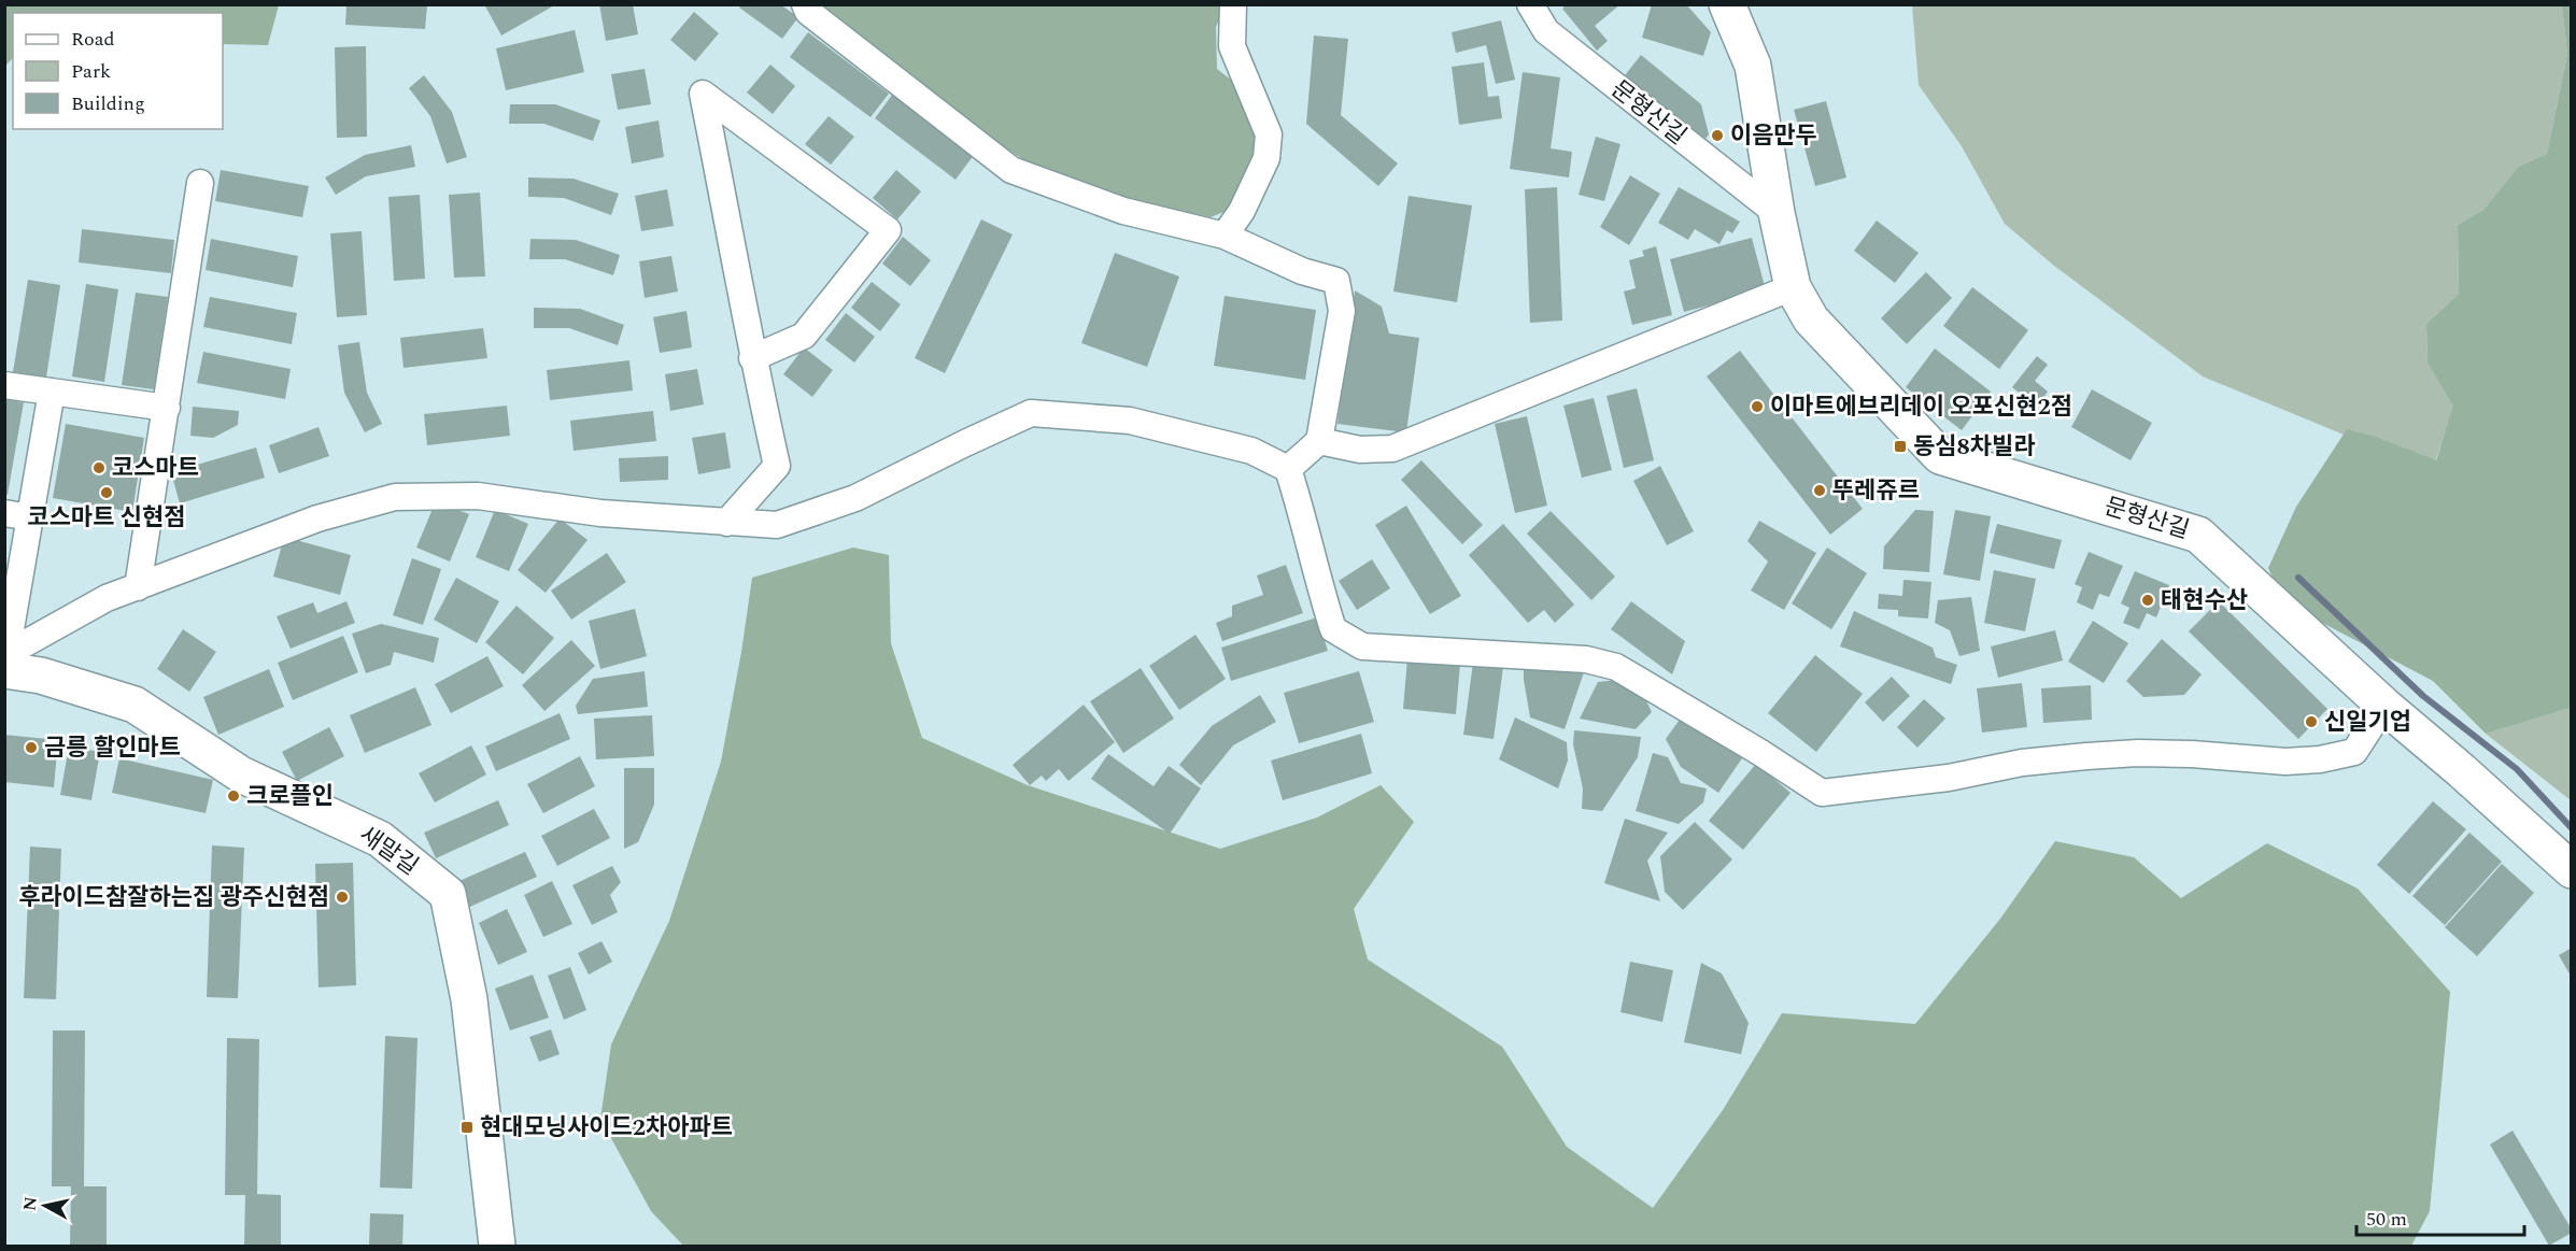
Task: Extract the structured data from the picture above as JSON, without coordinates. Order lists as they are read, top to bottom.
{
  "streets": {
    "street": ["문형산길", "새말길"]
  },
  "places": {
    "other": [
      "이음만두",
      "이마트에브리데이 오포신현2점",
      "코스마트",
      "뚜레쥬르",
      "코스마트 신현점",
      "태현수산",
      "신일기업",
      "금릉 할인마트",
      "크로플인",
      "후라이드참잘하는집 광주신현점"
    ],
    "transit": ["동심8차빌라", "현대모닝사이드2차아파트"]
  },
  "legend": ["Road", "Park", "Building"],
  "scale_bar": "50 m",
  "north": "left"
}
